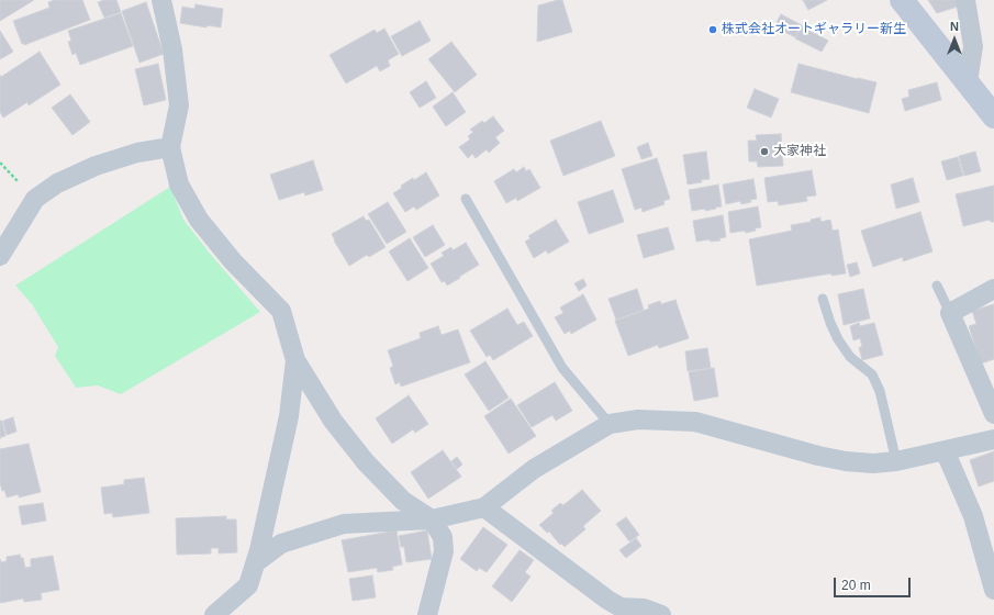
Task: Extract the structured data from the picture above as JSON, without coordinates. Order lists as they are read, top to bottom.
{
  "places": ["株式会社オートギャラリー新生", "大家神社"],
  "scale_bar": "20 m",
  "north": "top"
}
